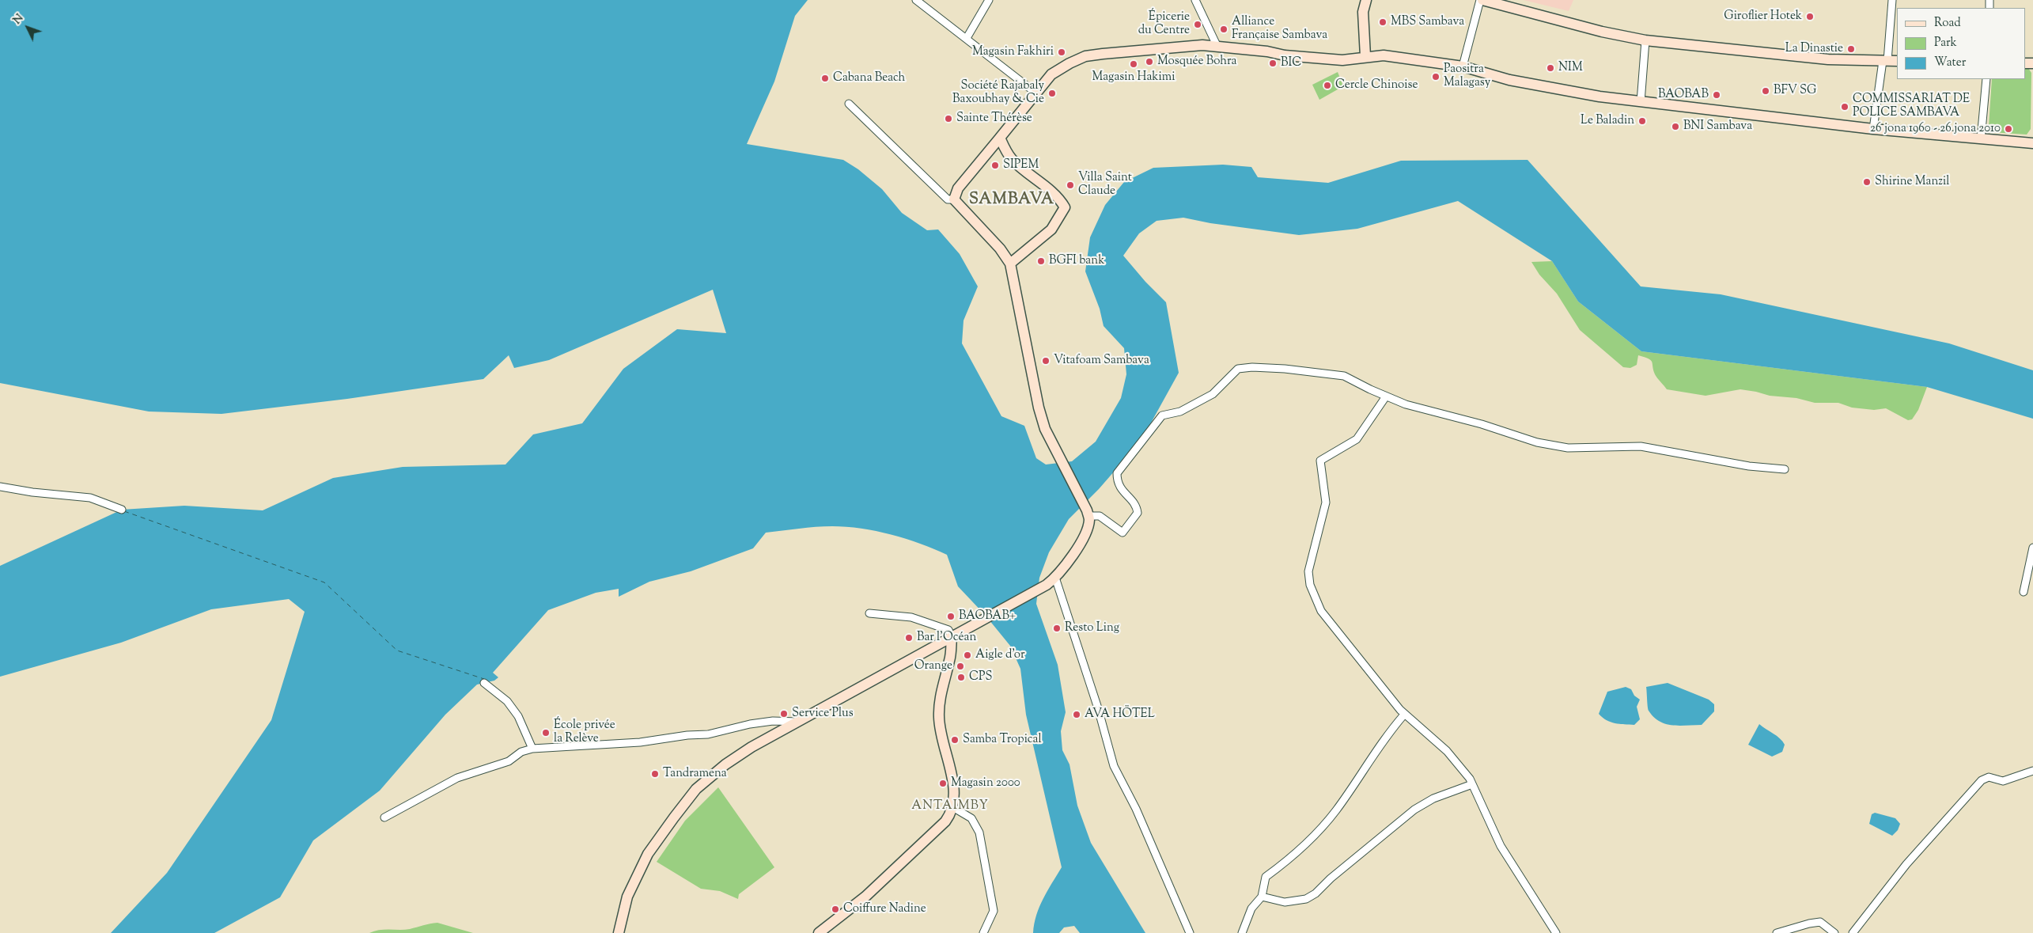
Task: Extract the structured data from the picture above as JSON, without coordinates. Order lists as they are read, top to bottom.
{
  "districts": ["SAMBAVA", "ANTAIMBY"],
  "places": [
    "Giroflier Hotek",
    "MBS Sambava",
    "Épicerie du Centre",
    "Alliance Française Sambava",
    "La Dinastie",
    "Magasin Fakhiri",
    "Mosquée Bohra",
    "BIC",
    "Magasin Hakimi",
    "NIM",
    "Paositra Malagasy",
    "Cabana Beach",
    "Cercle Chinoise",
    "BFV SG",
    "Société Rajabaly Baxoubhay & Cie",
    "BAOBAB",
    "COMMISSARIAT DE POLICE SAMBAVA",
    "Sainte Thérèse",
    "Le Baladin",
    "BNI Sambava",
    "26 jona 1960 - 26 jona 2010",
    "SIPEM",
    "Shirine Manzil",
    "Villa Saint Claude",
    "BGFI bank",
    "Vitafoam Sambava",
    "BAOBAB+",
    "Resto Ling",
    "Bar l'Océan",
    "Aigle d'or",
    "Orange",
    "CPS",
    "Service Plus",
    "AVA HÖTEL",
    "École privée la Relève",
    "Samba Tropical",
    "Tandramena",
    "Magasin 2000",
    "Coiffure Nadine"
  ],
  "legend": ["Road", "Park", "Water"],
  "north": "top left"
}
